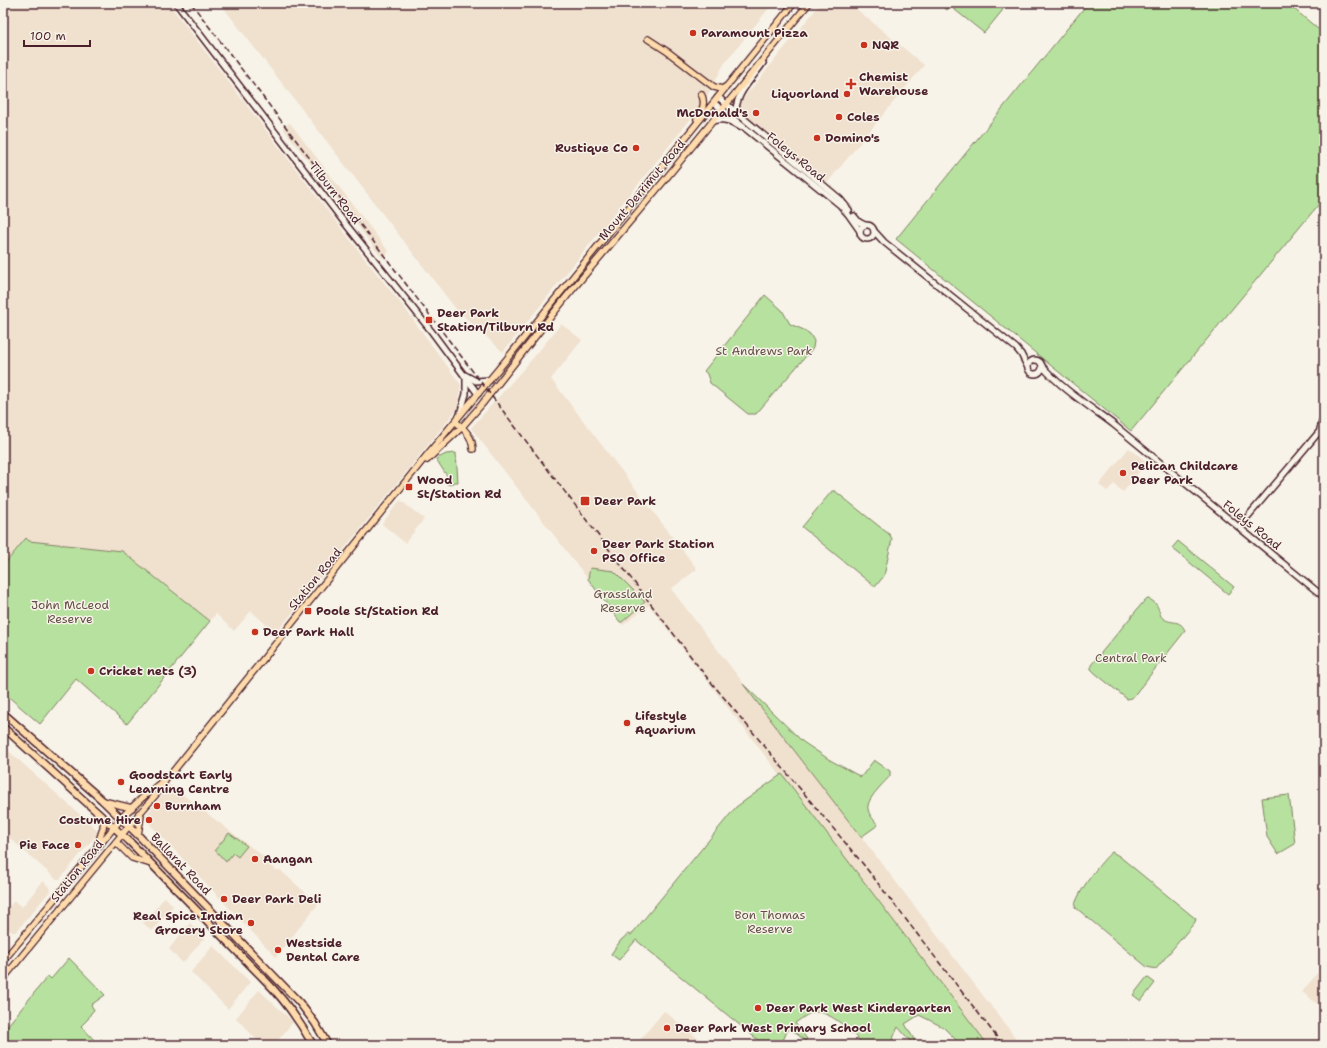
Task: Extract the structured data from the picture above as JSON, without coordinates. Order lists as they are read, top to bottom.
{
  "streets": {
    "highway": ["Ballarat Road"],
    "main road": ["Mount Derrimut Road", "Station Road"],
    "street": ["Foleys Road", "Tilburn Road"]
  },
  "crossings": [
    ["Foleys Road", "Mount Derrimut Road"],
    ["Mount Derrimut Road", "Station Road"],
    ["Tilburn Road", "Station Road"],
    ["Station Road", "Ballarat Road"]
  ],
  "parks": [
    "St Andrews Park",
    "Grassland Reserve",
    "John McLeod Reserve",
    "Central Park",
    "Bon Thomas Reserve"
  ],
  "places": {
    "other": [
      "Paramount Pizza",
      "NQR",
      "Liquorland",
      "McDonald's",
      "Coles",
      "Domino's",
      "Rustique Co",
      "Pelican Childcare Deer Park",
      "Deer Park Station PSO Office",
      "Deer Park Hall",
      "Cricket nets (3)",
      "Lifestyle Aquarium",
      "Goodstart Early Learning Centre",
      "Burnham",
      "Costume Hire",
      "Pie Face",
      "Aangan",
      "Deer Park Deli",
      "Real Spice Indian Grocery Store",
      "Westside Dental Care",
      "Deer Park West Kindergarten",
      "Deer Park West Primary School"
    ],
    "health": ["Chemist Warehouse"],
    "transit": [
      "Deer Park Station/Tilburn Rd",
      "Wood St/Station Rd",
      "Deer Park",
      "Poole St/Station Rd"
    ]
  },
  "scale_bar": "100 m"
}
